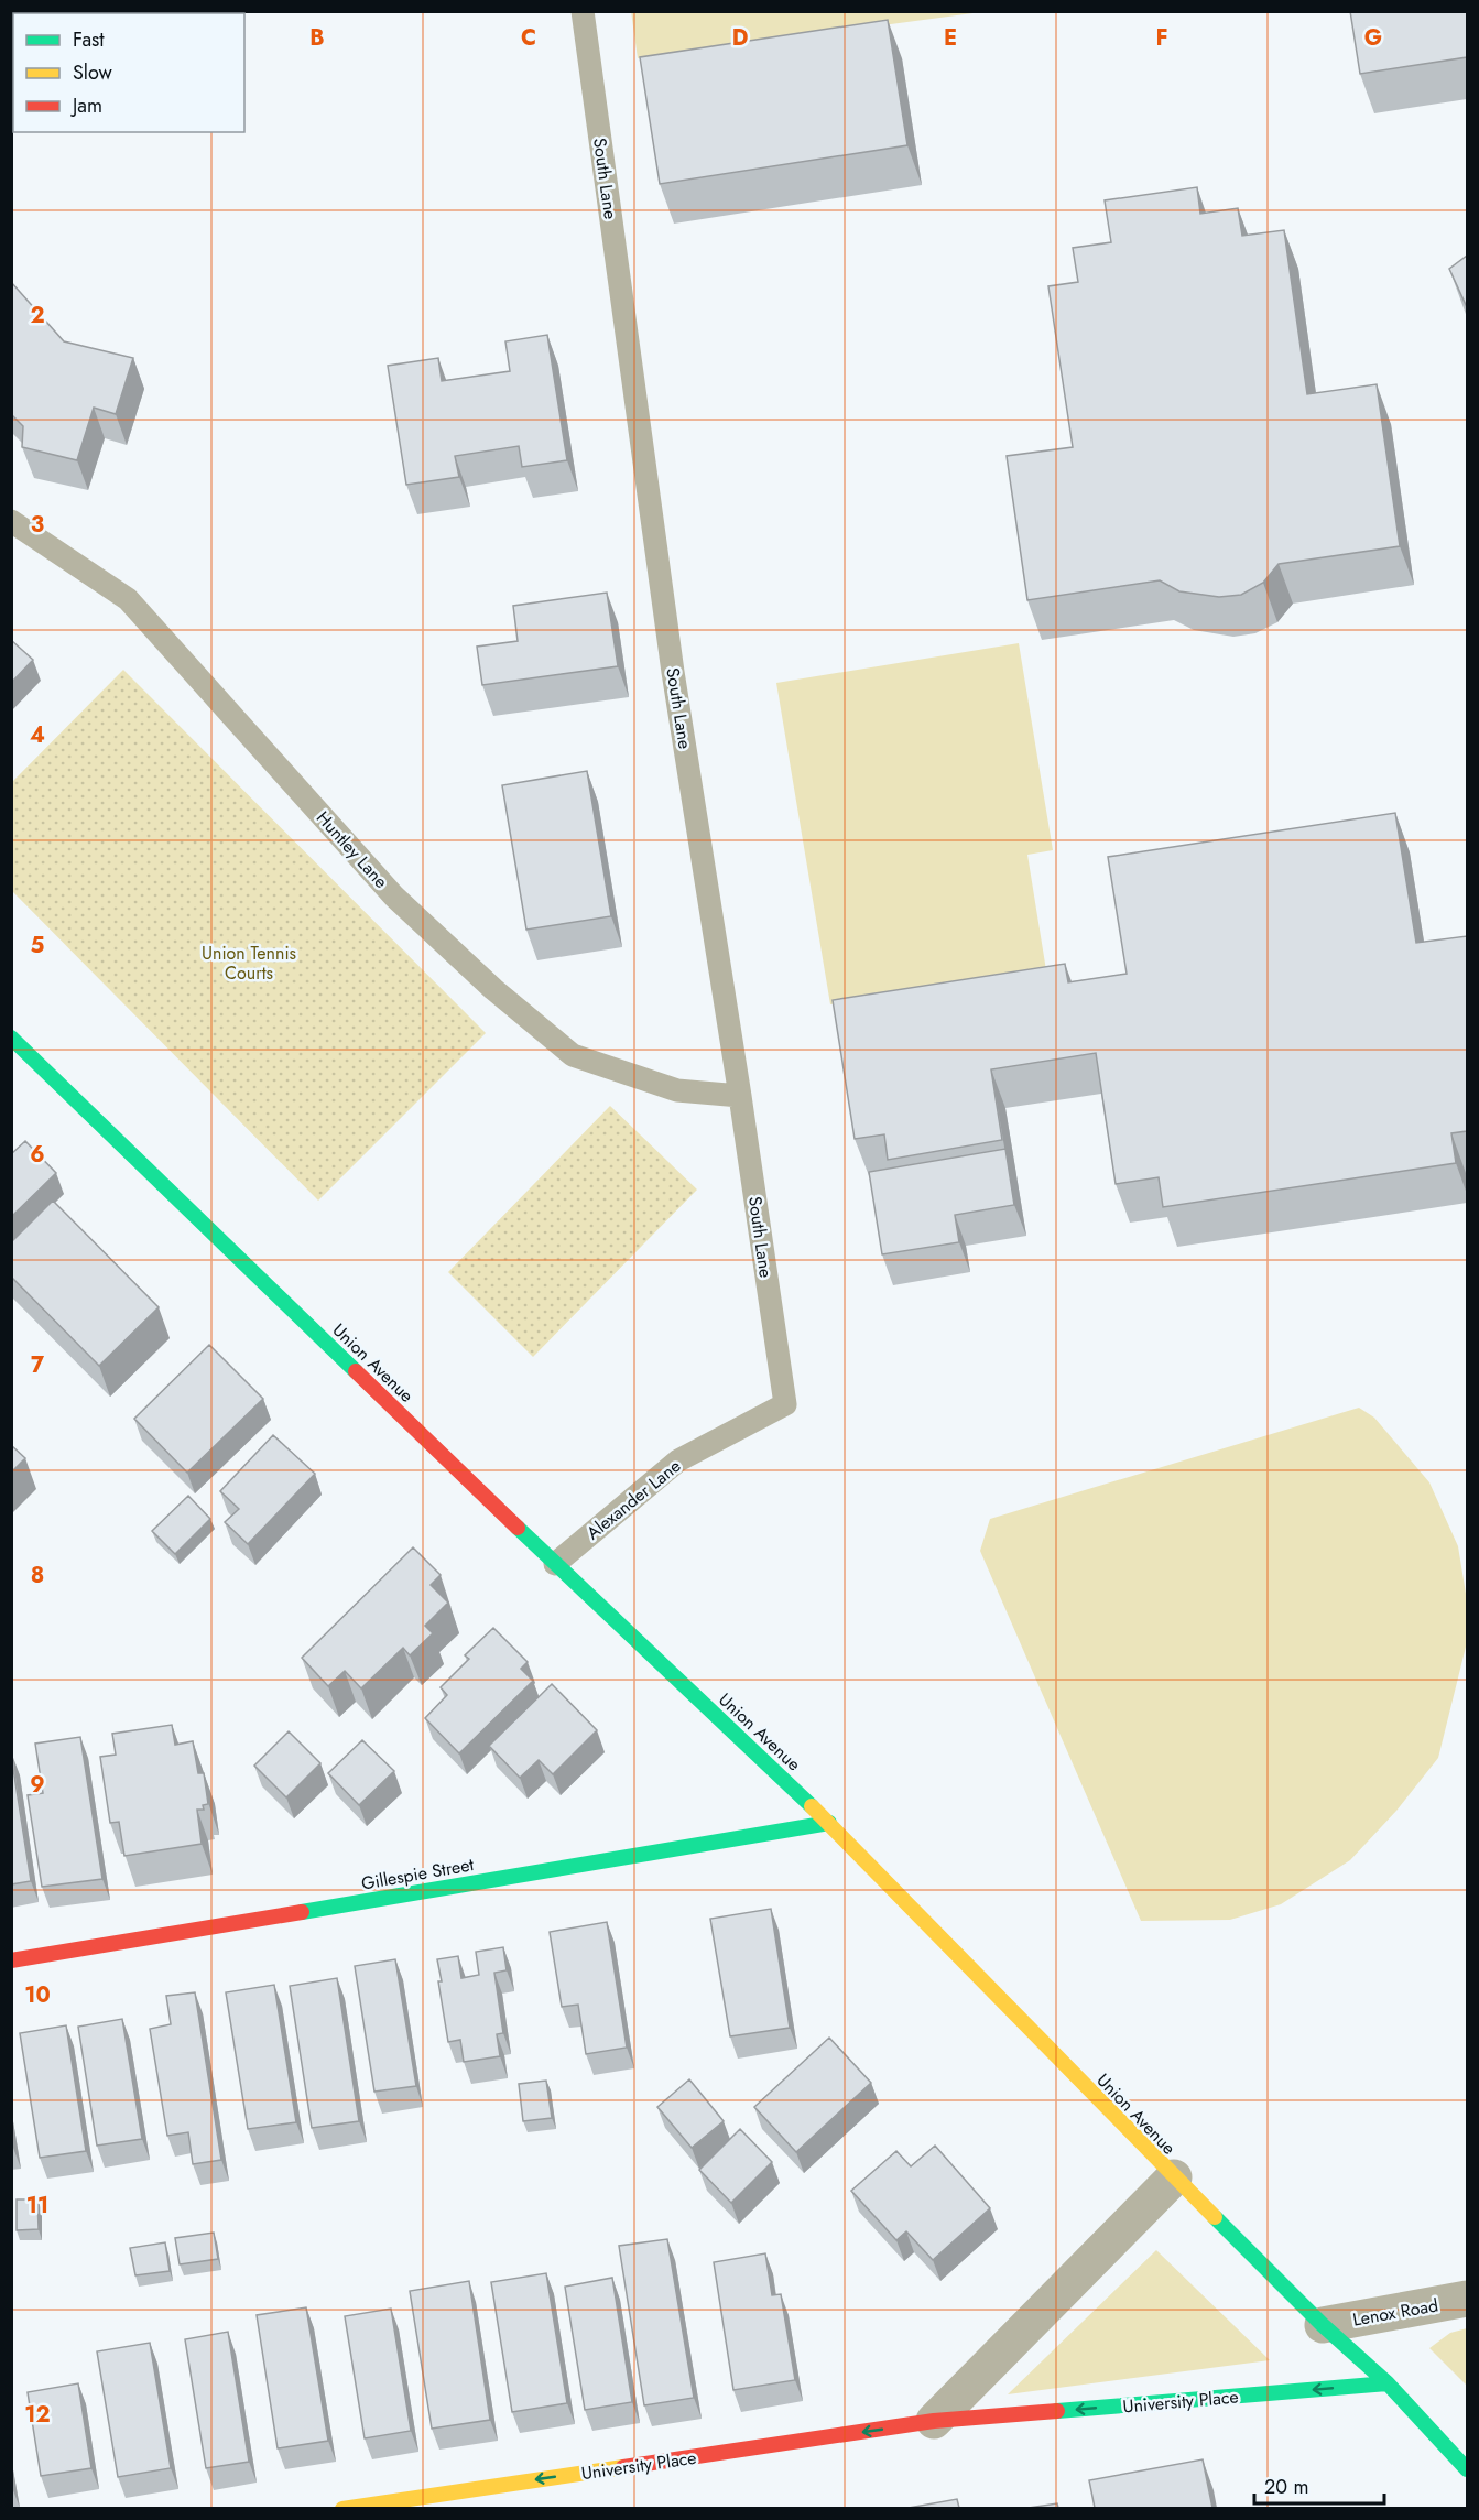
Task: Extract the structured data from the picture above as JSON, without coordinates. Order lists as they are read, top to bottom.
{
  "streets": {
    "street": [
      "Union Avenue",
      "Gillespie Street",
      "Lenox Road",
      "University Place"
    ],
    "lane": ["South Lane", "Huntley Lane", "Alexander Lane"]
  },
  "crossings": [
    ["South Lane", "Huntley Lane"],
    ["South Lane", "Alexander Lane"],
    ["Union Avenue", "Alexander Lane"],
    ["Union Avenue", "Gillespie Street"],
    ["Union Avenue", "Lenox Road"],
    ["Union Avenue", "University Place"]
  ],
  "one_way": ["University Place"],
  "parks": ["Union Tennis Courts"],
  "legend": ["Fast", "Slow", "Jam"],
  "scale_bar": "20 m",
  "grid": {
    "columns": [
      "B",
      "C",
      "D",
      "E",
      "F",
      "G"
    ],
    "rows": [
      "2",
      "3",
      "4",
      "5",
      "6",
      "7",
      "8",
      "9",
      "10",
      "11",
      "12"
    ]
  }
}
